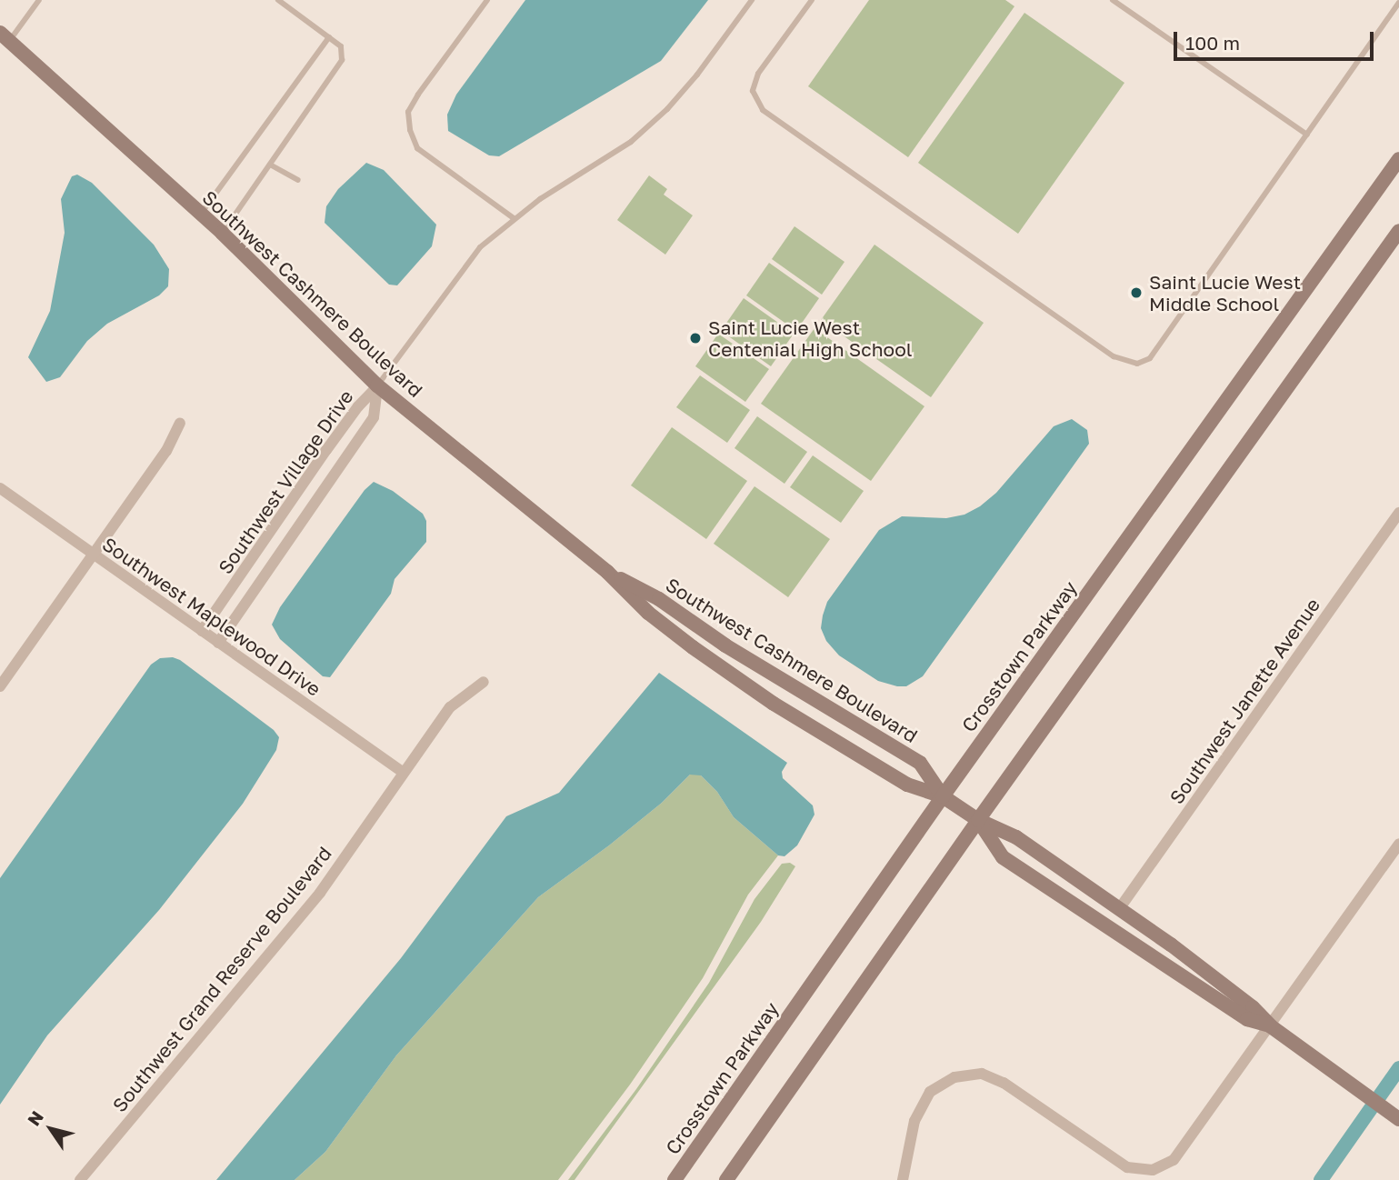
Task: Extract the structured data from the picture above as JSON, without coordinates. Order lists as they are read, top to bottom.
{
  "streets": {
    "street": [
      "Southwest Cashmere Boulevard",
      "Southwest Village Drive",
      "Southwest Maplewood Drive",
      "Crosstown Parkway",
      "Southwest Janette Avenue",
      "Southwest Grand Reserve Boulevard"
    ]
  },
  "crossings": [
    ["Southwest Cashmere Boulevard", "Southwest Village Drive"],
    ["Southwest Cashmere Boulevard", "Crosstown Parkway"],
    ["Southwest Cashmere Boulevard", "Southwest Janette Avenue"],
    ["Southwest Village Drive", "Southwest Maplewood Drive"],
    ["Southwest Maplewood Drive", "Southwest Grand Reserve Boulevard"]
  ],
  "places": ["Saint Lucie West Middle School", "Saint Lucie West Centenial High School"],
  "scale_bar": "100 m",
  "north": "top left"
}
